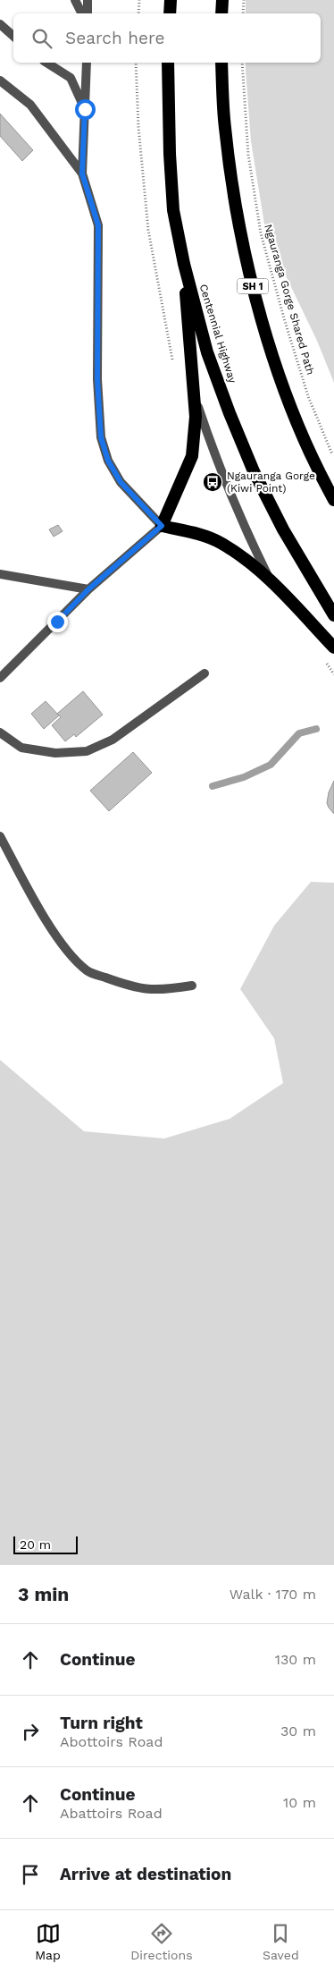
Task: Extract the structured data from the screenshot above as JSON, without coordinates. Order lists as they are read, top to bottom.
{
  "streets": {
    "highway": ["SH 1", "Centennial Highway"],
    "path": ["Ngauranga Gorge Shared Path"]
  },
  "places": {
    "bus stop": ["Ngauranga Gorge (Kiwi Point)"]
  },
  "scale_bar": "20 m",
  "page": {
    "search": "Search here",
    "scale": "20 m",
    "heading": ["3 min", "Walk · 170 m"],
    "list": [
      ["Continue", "130 m"],
      ["Turn right", "Abottoirs Road", "30 m"],
      ["Continue", "Abattoirs Road", "10 m"],
      "Arrive at destination"
    ],
    "nav": ["Map", "Directions", "Saved"]
  }
}
